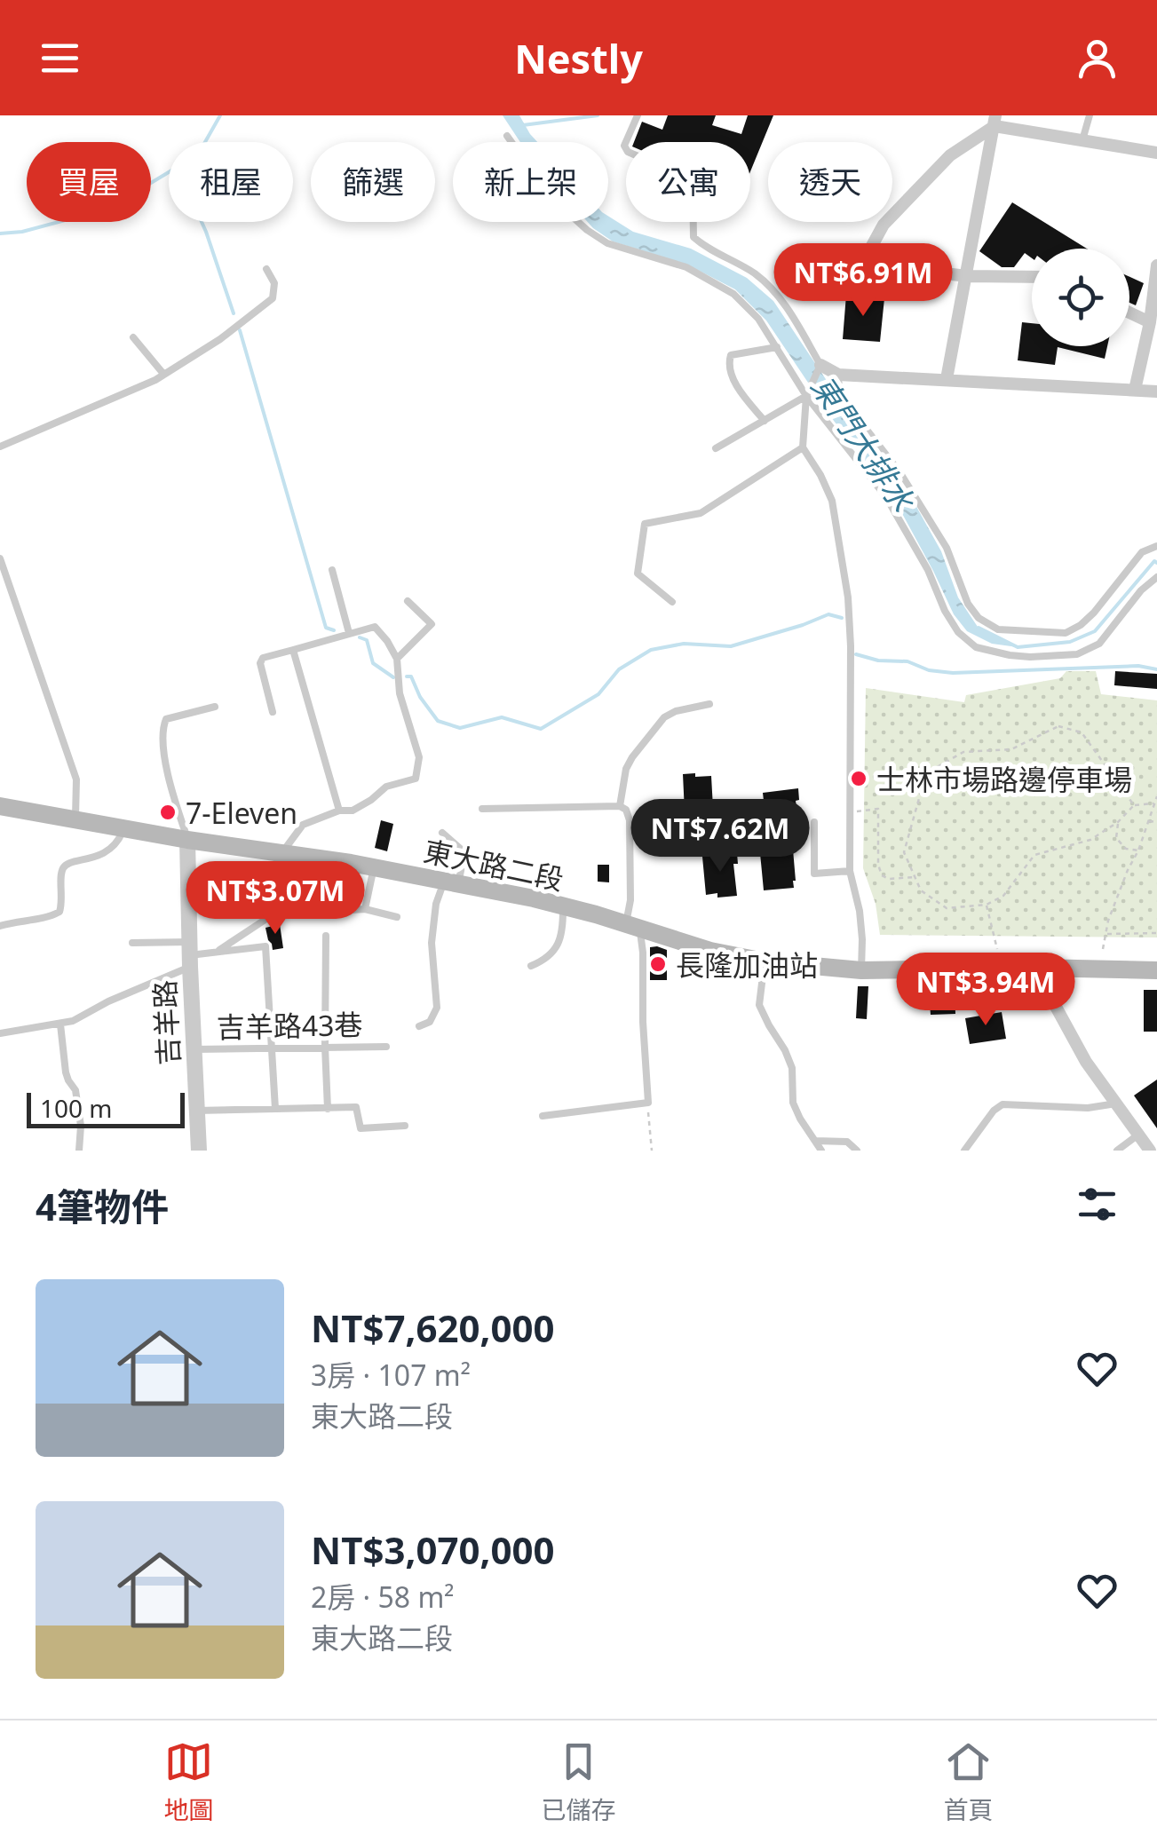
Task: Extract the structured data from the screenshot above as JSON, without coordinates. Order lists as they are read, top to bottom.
{
  "streets": {
    "main road": ["東大路二段"],
    "street": ["吉羊路"],
    "lane": ["吉羊路43巷"]
  },
  "crossings": [
    ["東大路二段", "吉羊路"],
    ["吉羊路", "吉羊路43巷"]
  ],
  "water": ["東門大排水"],
  "places": ["士林市場路邊停車場", "7-Eleven", "長隆加油站"],
  "scale_bar": "100 m",
  "page": {
    "header": "Nestly",
    "chip": [
      "買屋",
      "租屋",
      "篩選",
      "新上架",
      "公寓",
      "透天"
    ],
    "price": [
      "NT$6.91M",
      "NT$7.62M",
      "NT$3.07M",
      "NT$3.94M"
    ],
    "scale": "100 m",
    "heading": "4筆物件",
    "list": [
      {
        "name": "NT$7,620,000",
        "note": "3房 · 107 m² · 東大路二段"
      },
      {
        "name": "NT$3,070,000",
        "note": "2房 · 58 m² · 東大路二段"
      }
    ],
    "tabs": ["地圖", "已儲存", "首頁"]
  }
}
